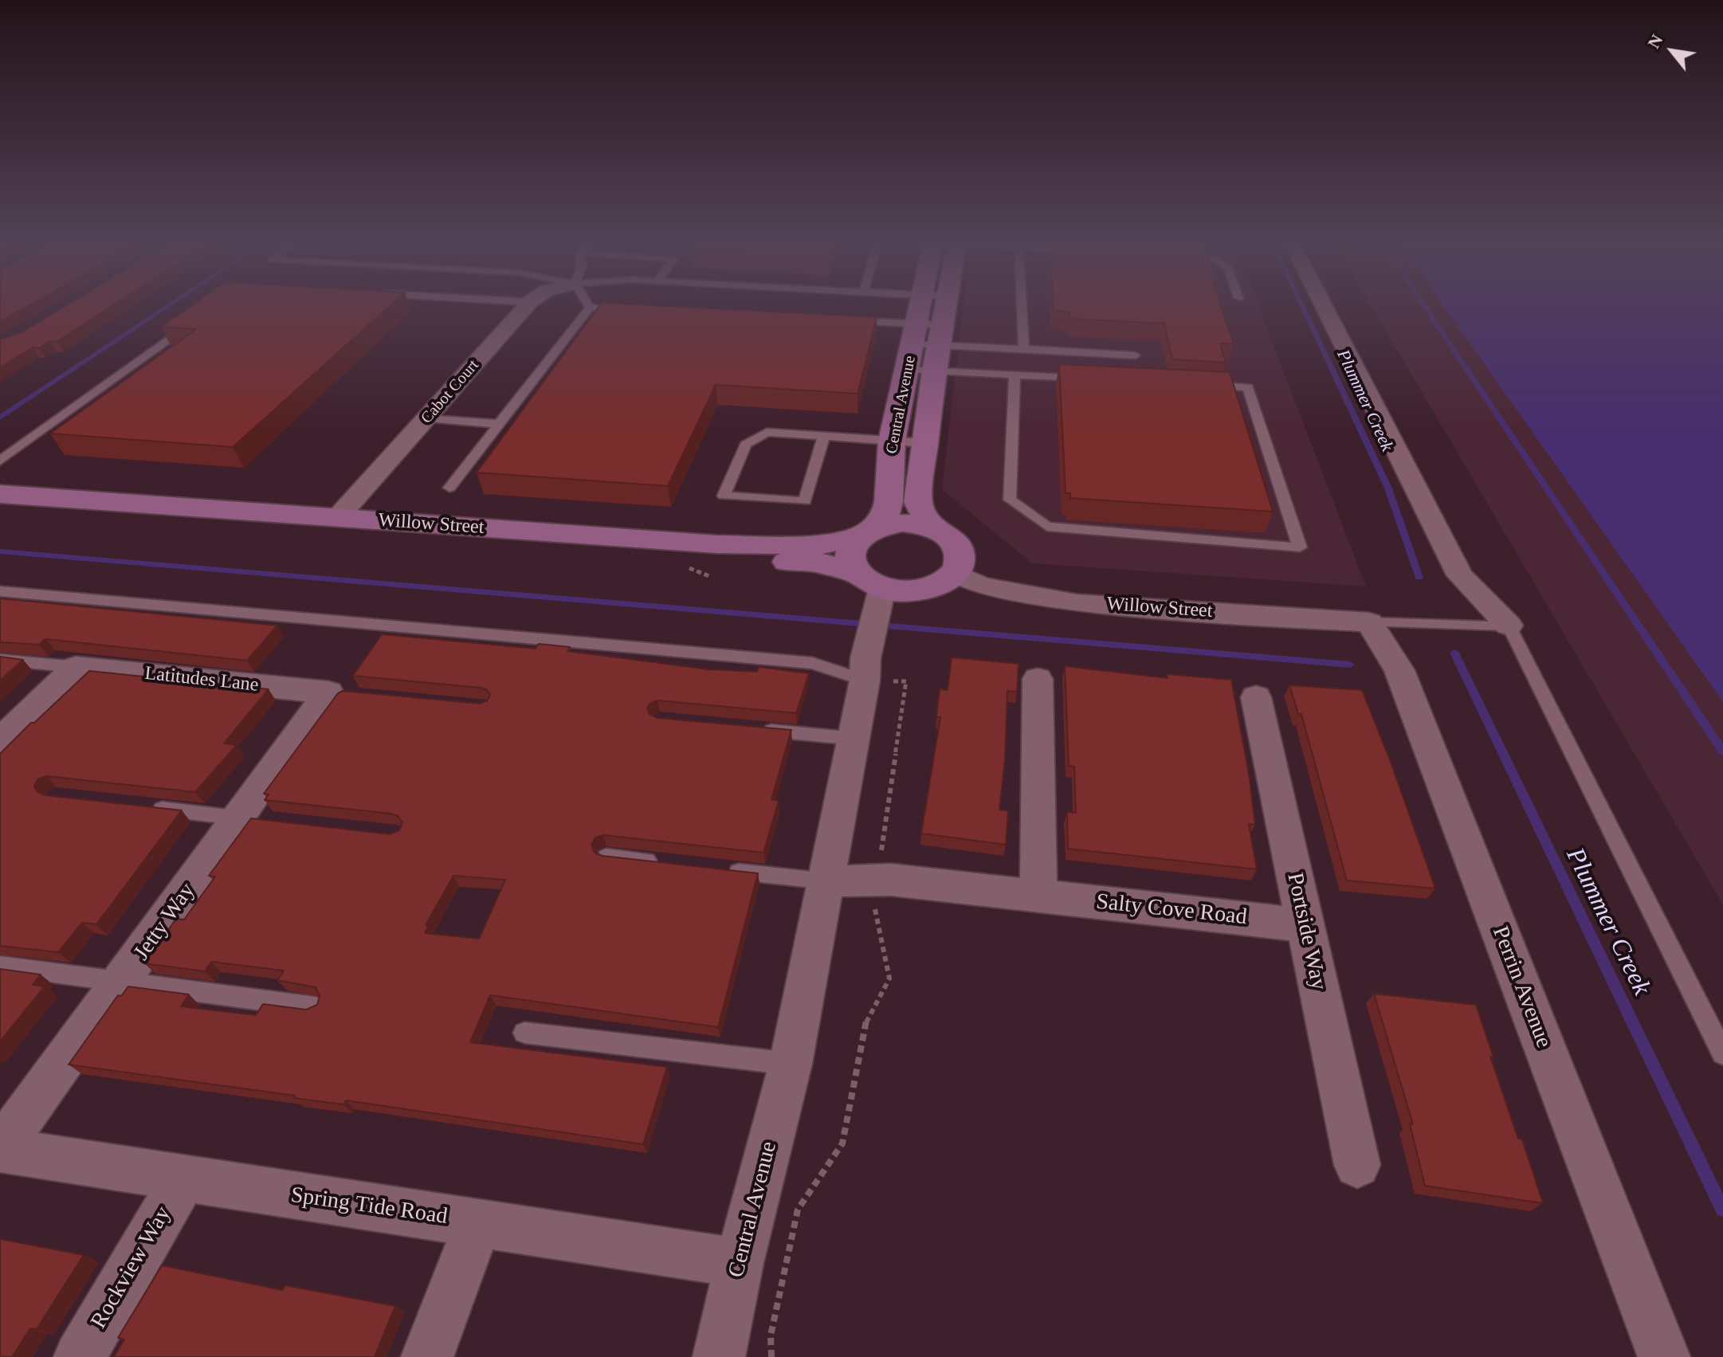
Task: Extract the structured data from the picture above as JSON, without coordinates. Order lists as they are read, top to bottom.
{
  "streets": {
    "street": [
      "Cabot Court",
      "Central Avenue",
      "Willow Street",
      "Latitudes Lane",
      "Salty Cove Road",
      "Jetty Way",
      "Portside Way",
      "Perrin Avenue",
      "Spring Tide Road",
      "Rockview Way"
    ]
  },
  "crossings": [
    ["Cabot Court", "Willow Street"],
    ["Central Avenue", "Willow Street"],
    ["Central Avenue", "Salty Cove Road"],
    ["Central Avenue", "Spring Tide Road"],
    ["Willow Street", "Perrin Avenue"],
    ["Latitudes Lane", "Jetty Way"],
    ["Salty Cove Road", "Portside Way"],
    ["Jetty Way", "Spring Tide Road"],
    ["Spring Tide Road", "Rockview Way"]
  ],
  "water": ["Plummer Creek"],
  "north": "top left"
}
